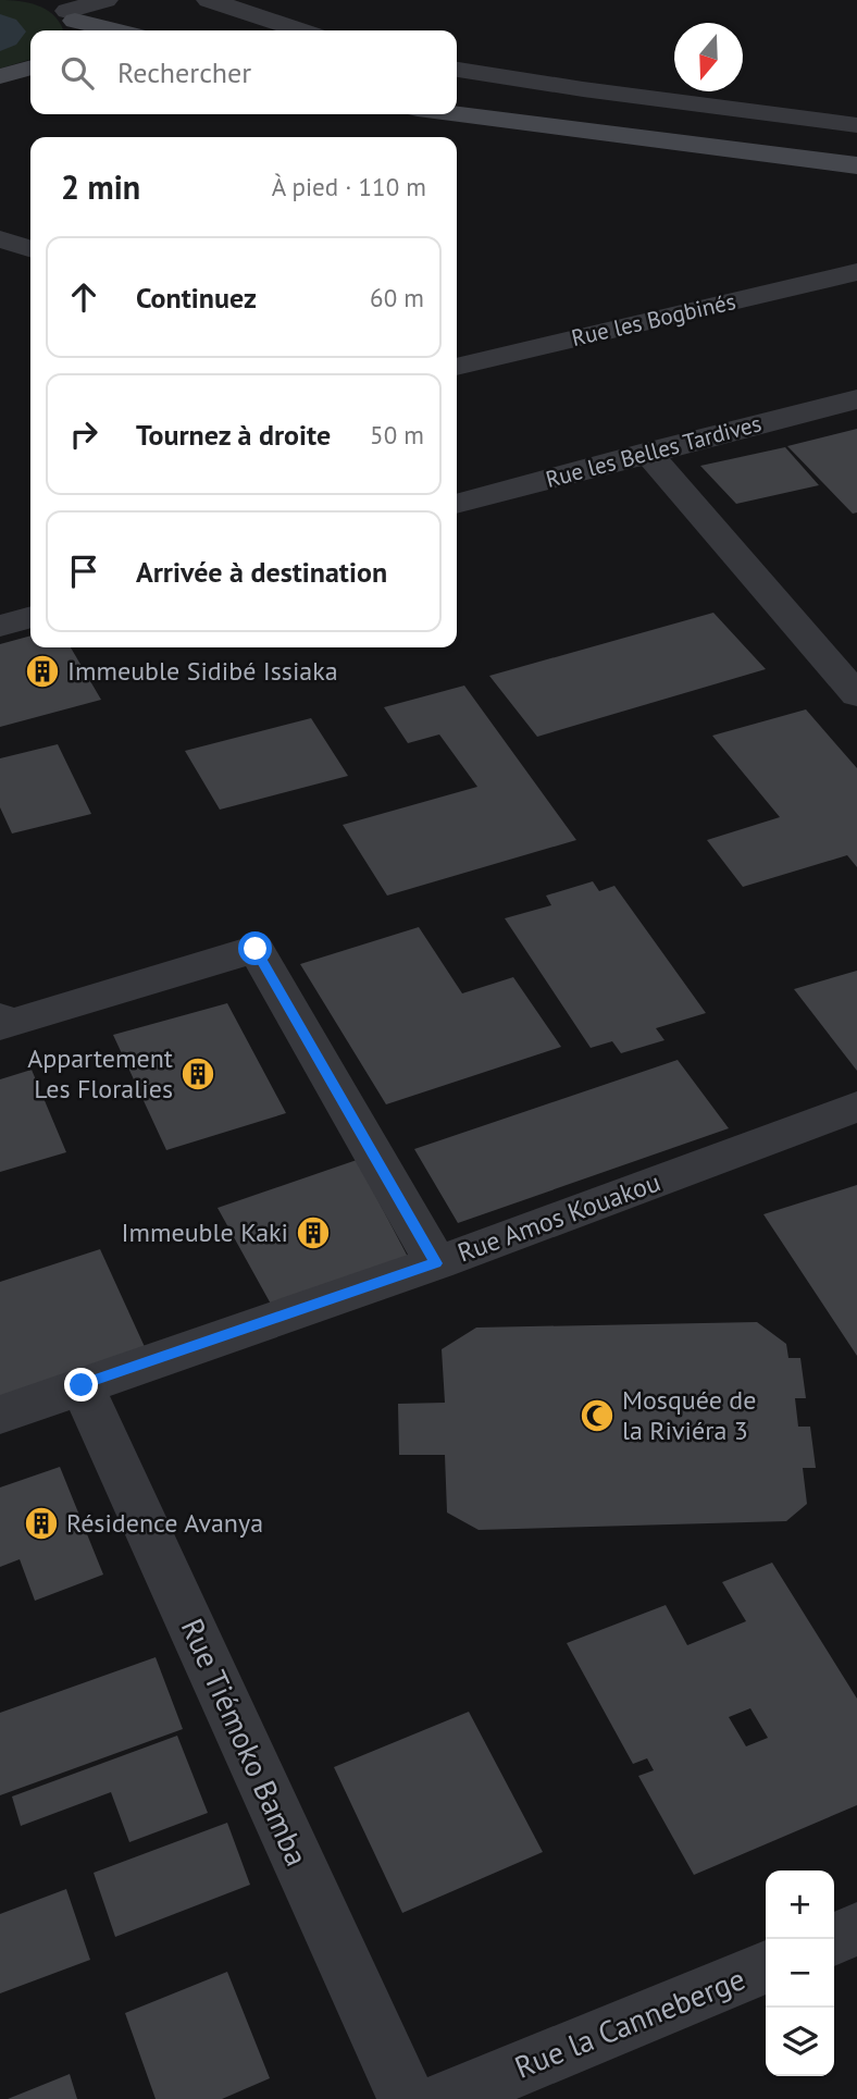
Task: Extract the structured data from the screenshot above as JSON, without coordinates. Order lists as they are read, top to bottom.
{
  "streets": {
    "street": [
      "Rue les Bogbinés",
      "Rue les Belles Tardives",
      "Rue Amos Kouakou",
      "Rue Tiémoko Bamba",
      "Rue la Canneberge"
    ]
  },
  "crossings": [
    ["Rue Amos Kouakou", "Rue Tiémoko Bamba"]
  ],
  "places": {
    "building": [
      "Immeuble Sidibé Issiaka",
      "Appartement Les Floralies",
      "Immeuble Kaki",
      "Résidence Avanya"
    ],
    "mosque": ["Mosquée de la Riviéra 3"]
  },
  "north": "bottom",
  "page": {
    "search": "Rechercher",
    "heading": ["2 min", "À pied · 110 m"],
    "list": [
      ["Continuez", "60 m"],
      ["Tournez à droite", "50 m"],
      "Arrivée à destination"
    ],
    "map_buttons": ["+", "−"]
  }
}
